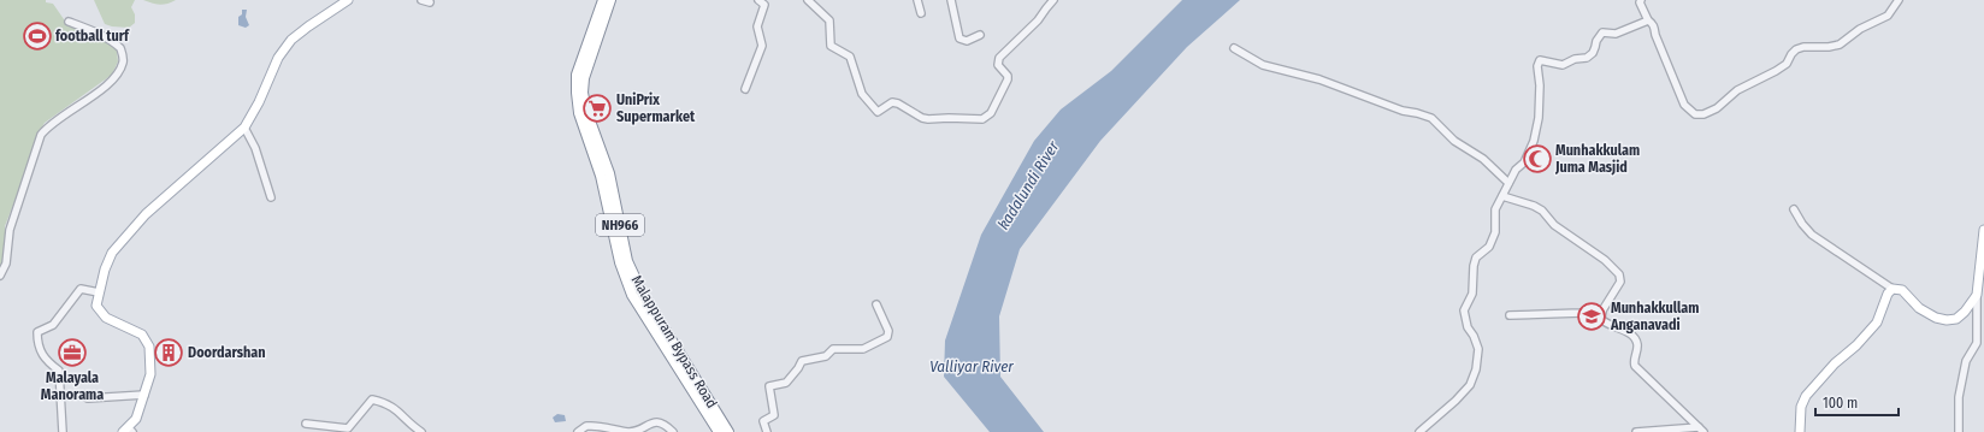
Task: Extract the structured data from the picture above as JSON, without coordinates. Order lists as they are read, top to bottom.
{
  "streets": {
    "highway": ["NH966", "Malappuram Bypass Road"]
  },
  "water": ["kadalundi River", "Valliyar River"],
  "places": {
    "sports": ["football turf"],
    "supermarket": ["UniPrix Supermarket"],
    "mosque": ["Munhakkulam Juma Masjid"],
    "school or university": ["Munhakkullam Anganavadi"],
    "office": ["Malayala Manorama"],
    "building": ["Doordarshan"]
  },
  "scale_bar": "100 m"
}
